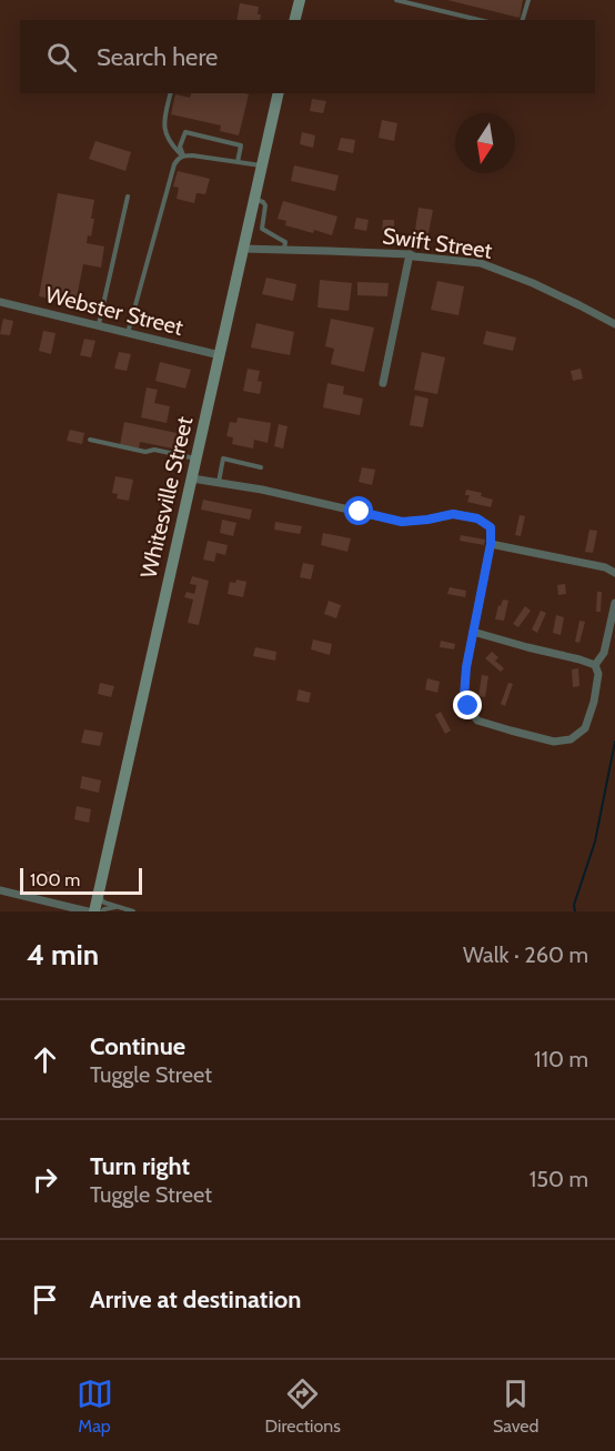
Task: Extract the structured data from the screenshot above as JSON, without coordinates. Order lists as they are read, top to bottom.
{
  "streets": {
    "main road": ["Whitesville Street"],
    "street": ["Swift Street", "Webster Street"]
  },
  "crossings": [
    ["Swift Street", "Whitesville Street"],
    ["Webster Street", "Whitesville Street"]
  ],
  "scale_bar": "100 m",
  "north": "bottom",
  "page": {
    "search": "Search here",
    "scale": "100 m",
    "heading": ["4 min", "Walk · 260 m"],
    "list": [
      ["Continue", "Tuggle Street", "110 m"],
      ["Turn right", "Tuggle Street", "150 m"],
      "Arrive at destination"
    ],
    "nav": ["Map", "Directions", "Saved"]
  }
}
